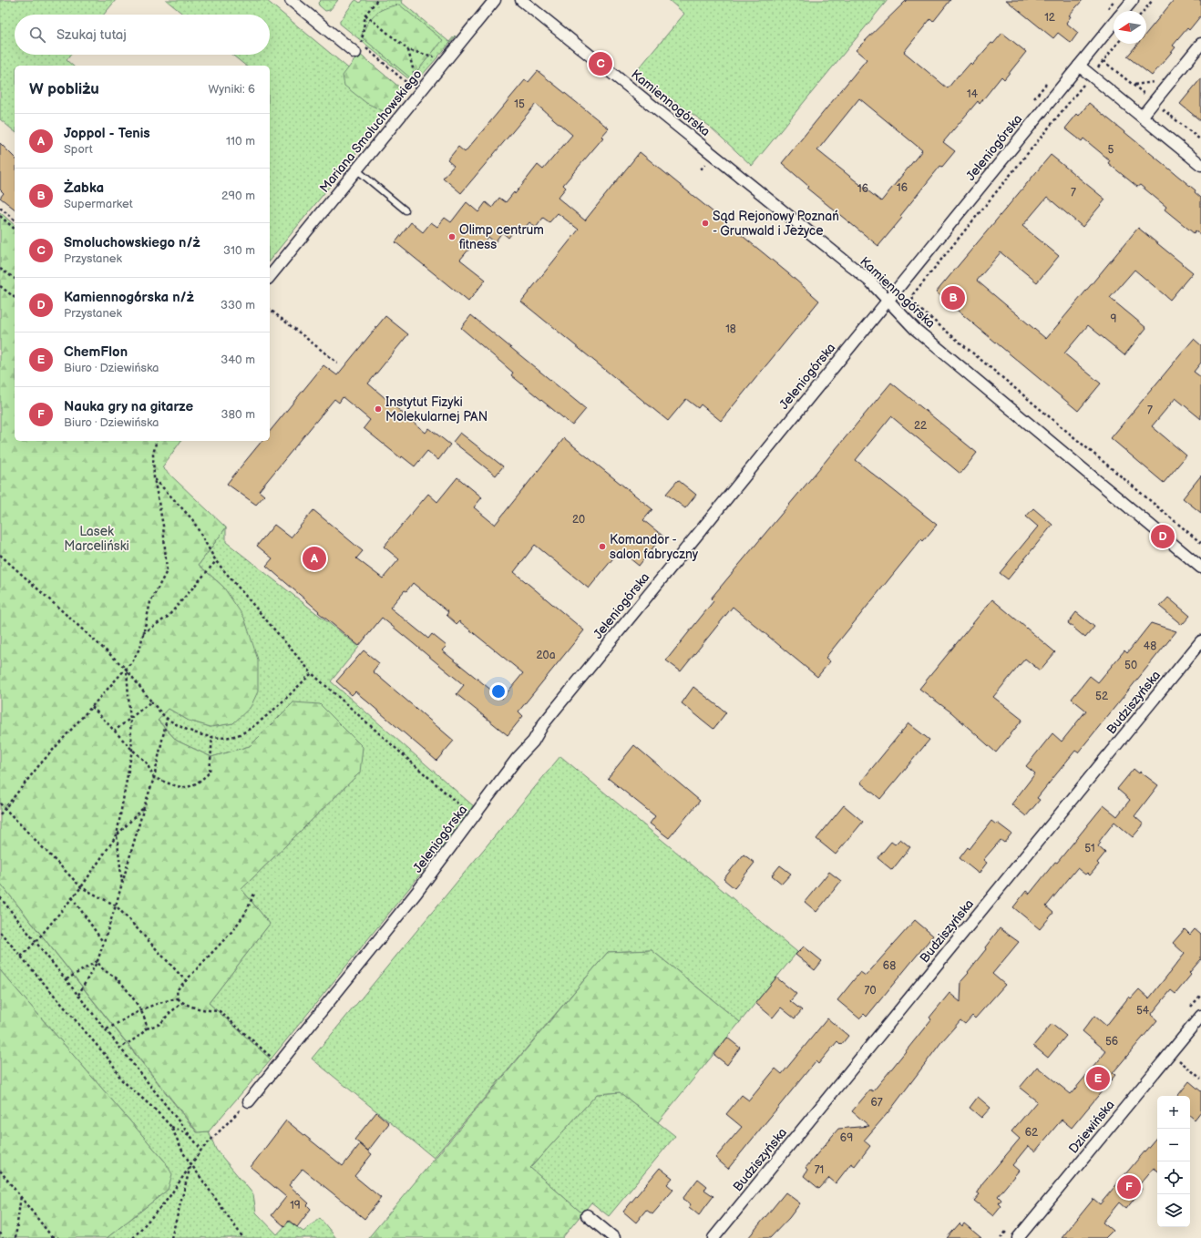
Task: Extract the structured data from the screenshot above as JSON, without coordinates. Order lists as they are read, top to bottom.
{
  "streets": {
    "street": [
      "Kamiennogórska",
      "Mariana Smoluchowskiego",
      "Jeleniogórska",
      "Budziszyńska",
      "Dziewińska"
    ]
  },
  "crossings": [
    ["Kamiennogórska", "Jeleniogórska"]
  ],
  "parks": ["Lasek Marceliński"],
  "places": [
    "Sąd Rejonowy Poznań - Grunwald i Jeżyce",
    "Olimp centrum fitness",
    "Instytut Fizyki Molekularnej PAN",
    "Komandor - salon fabryczny"
  ],
  "house_numbers": [
    "12",
    "14",
    "15",
    "5",
    "16",
    "16",
    "7",
    "9",
    "18",
    "7",
    "22",
    "20",
    "48",
    "20a",
    "50",
    "52",
    "51",
    "68",
    "70",
    "54",
    "56",
    "67",
    "62",
    "69",
    "71",
    "19"
  ],
  "north": "left",
  "page": {
    "search": "Szukaj tutaj",
    "pins": [
      "C",
      "B",
      "D",
      "A",
      "E",
      "F"
    ],
    "heading": ["W pobliżu", "Wyniki: 6"],
    "list": [
      {
        "mark": "A",
        "name": "Joppol - Tenis",
        "note": "Sport",
        "value": "110 m"
      },
      {
        "mark": "B",
        "name": "Żabka",
        "note": "Supermarket",
        "value": "290 m"
      },
      {
        "mark": "C",
        "name": "Smoluchowskiego n/ż",
        "note": "Przystanek",
        "value": "310 m"
      },
      {
        "mark": "D",
        "name": "Kamiennogórska n/ż",
        "note": "Przystanek",
        "value": "330 m"
      },
      {
        "mark": "E",
        "name": "ChemFlon",
        "note": "Biuro · Dziewińska",
        "value": "340 m"
      },
      {
        "mark": "F",
        "name": "Nauka gry na gitarze",
        "note": "Biuro · Dziewińska",
        "value": "380 m"
      }
    ],
    "map_buttons": ["+", "−"]
  }
}
